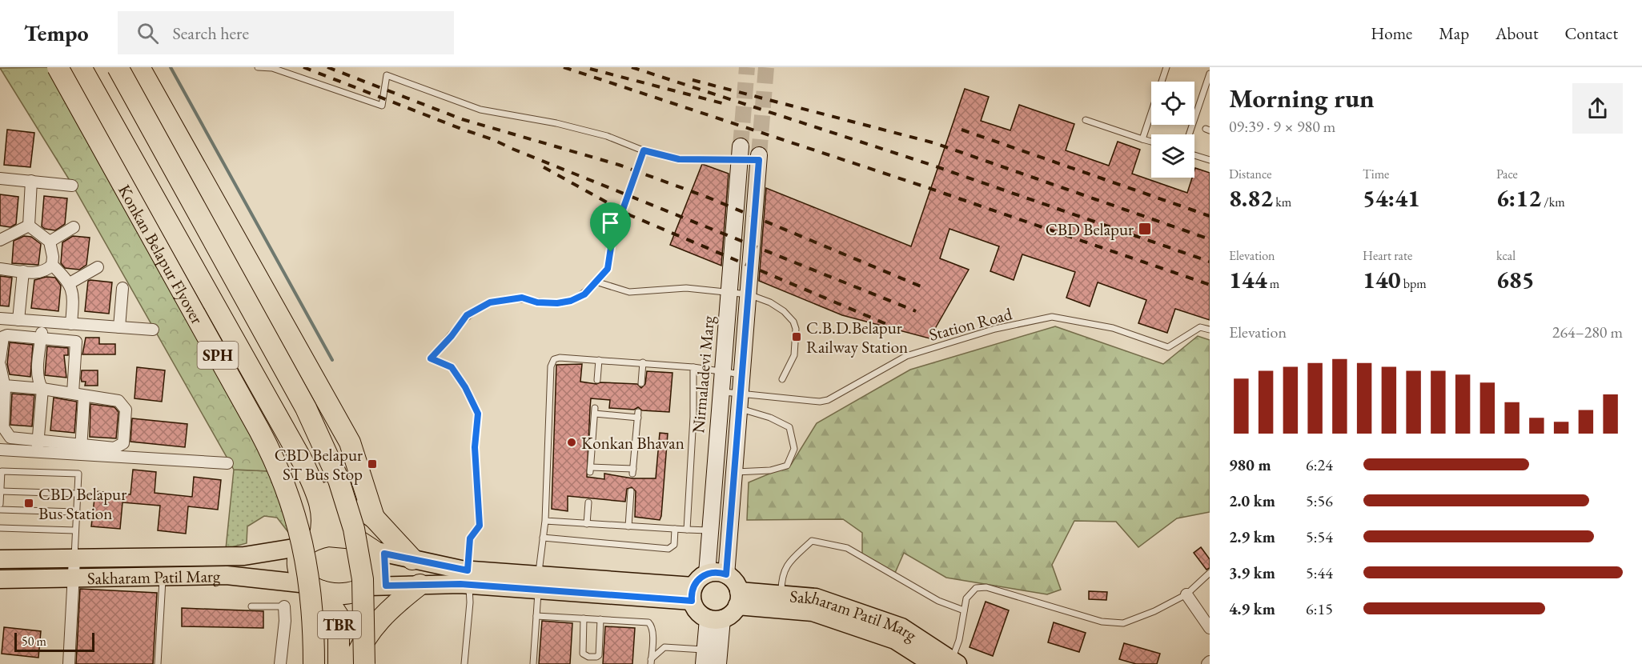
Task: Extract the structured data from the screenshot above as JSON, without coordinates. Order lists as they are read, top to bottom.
{
  "streets": {
    "highway": ["Konkan Belapur Flyover", "SPH", "TBR"],
    "main road": ["Nirmaladevi Marg", "Sakharam Patil Marg"],
    "lane": ["Station Road"]
  },
  "crossings": [
    ["Nirmaladevi Marg", "Sakharam Patil Marg"],
    ["Sakharam Patil Marg", "TBR"]
  ],
  "places": {
    "transit": [
      "CBD Belapur",
      "C.B.D.Belapur Railway Station",
      "CBD Belapur ST Bus Stop",
      "CBD Belapur Bus Station"
    ],
    "other": ["Konkan Bhavan"]
  },
  "scale_bar": "50 m",
  "page": {
    "header": "Tempo",
    "search": "Search here",
    "nav": [
      "Home",
      "Map",
      "About",
      "Contact"
    ],
    "heading": ["Morning run", "09:39 · 9 × 980 m"],
    "stats": [
      ["Distance", "8.82 km"],
      ["Time", "54:41"],
      ["Pace", "6:12 /km"],
      ["Elevation", "144 m"],
      ["Heart rate", "140 bpm"],
      ["kcal", "685"]
    ],
    "chart": ["Elevation", "264–280 m"],
    "list": [
      {
        "name": "980 m",
        "note": "6:24"
      },
      {
        "name": "2.0 km",
        "note": "5:56"
      },
      {
        "name": "2.9 km",
        "note": "5:54"
      },
      {
        "name": "3.9 km",
        "note": "5:44"
      },
      {
        "name": "4.9 km",
        "note": "6:15"
      }
    ],
    "scale": "50 m"
  }
}
